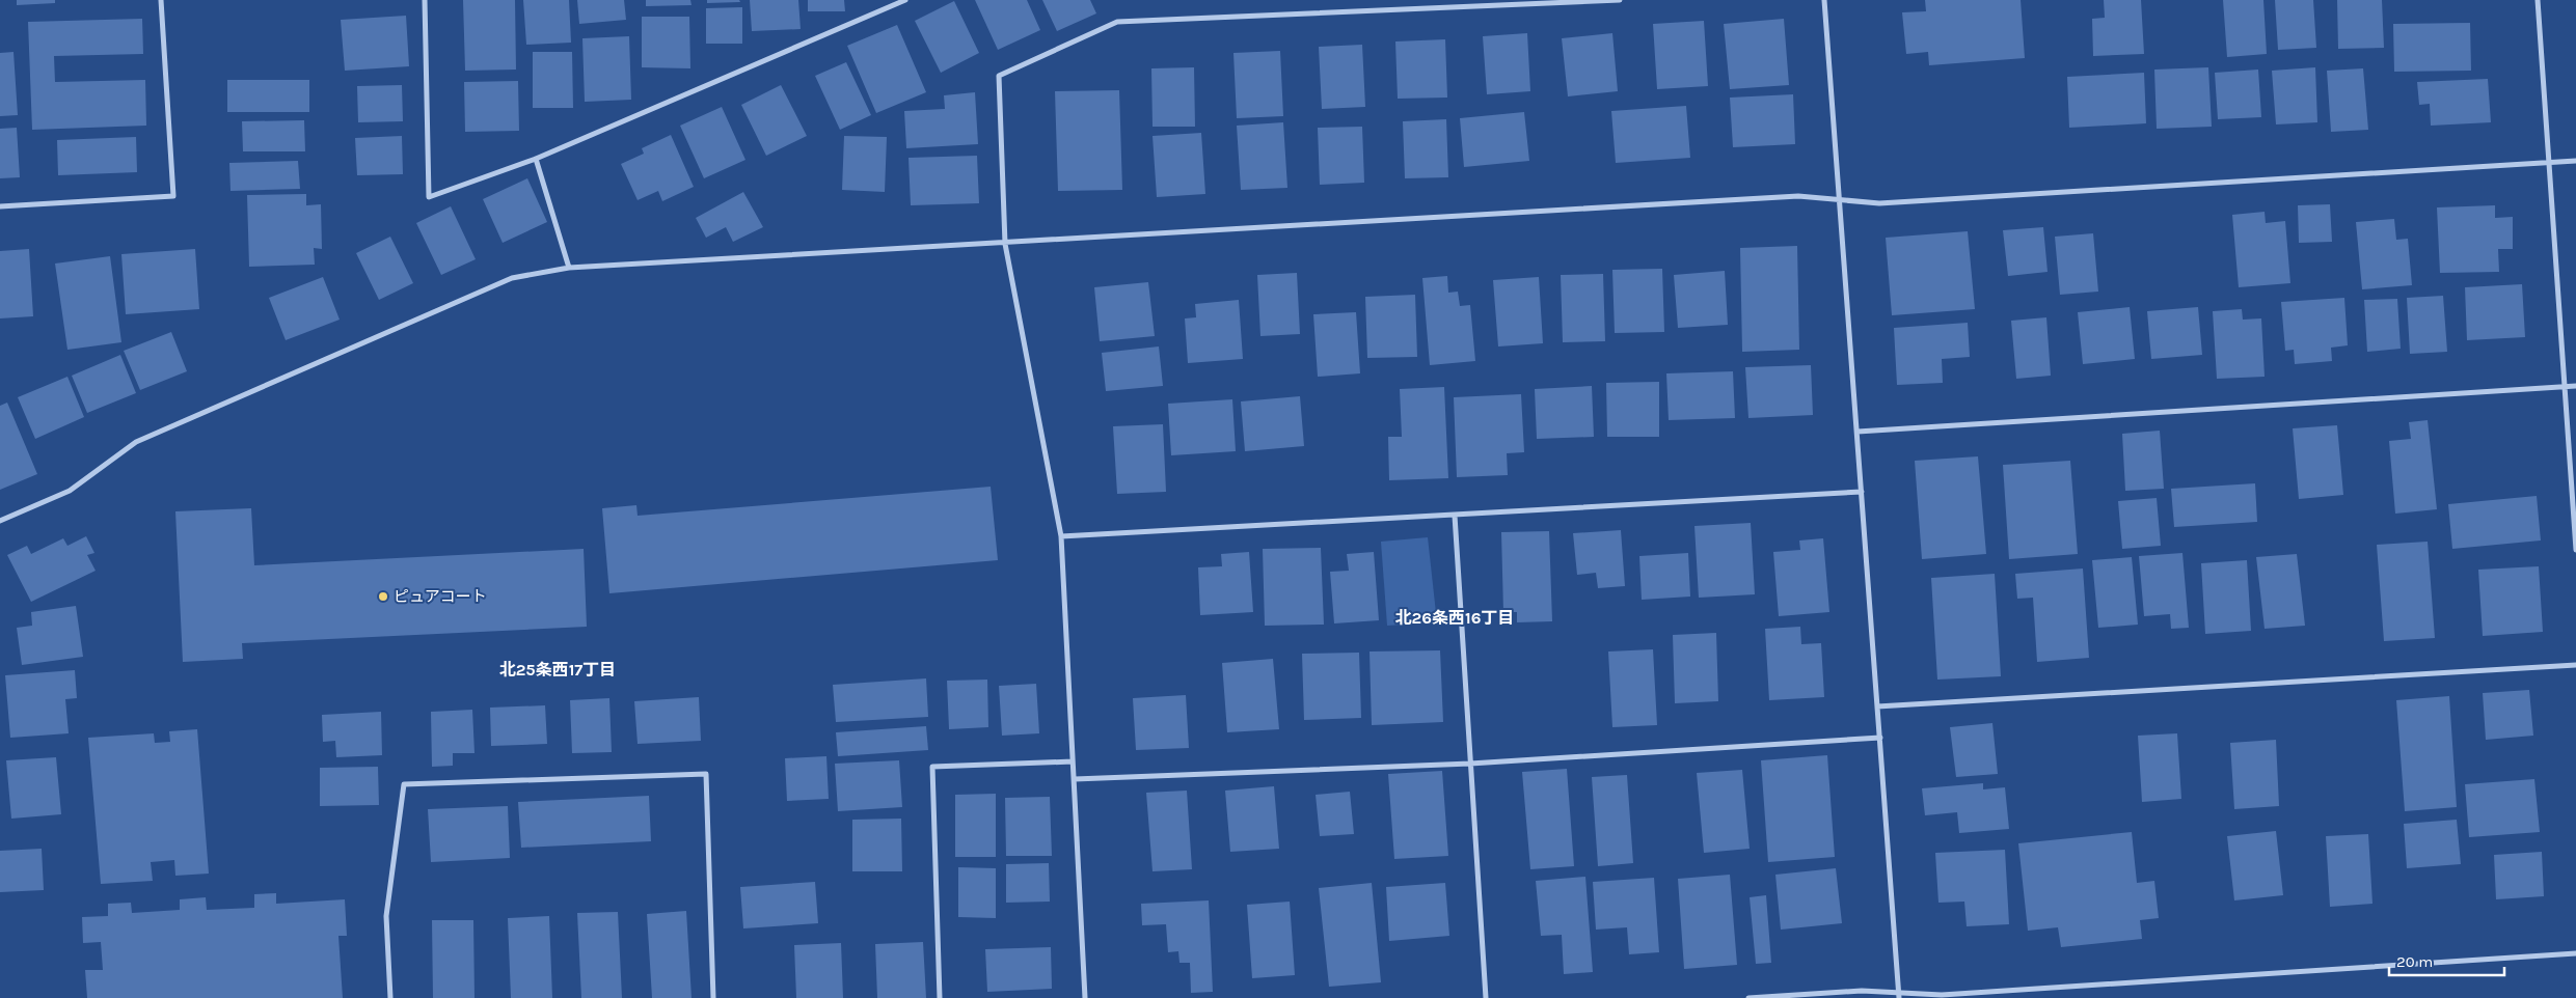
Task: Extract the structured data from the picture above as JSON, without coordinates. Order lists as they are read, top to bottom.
{
  "districts": ["北26条西16丁目", "北25条西17丁目"],
  "places": ["ピュアコート"],
  "scale_bar": "20 m"
}
